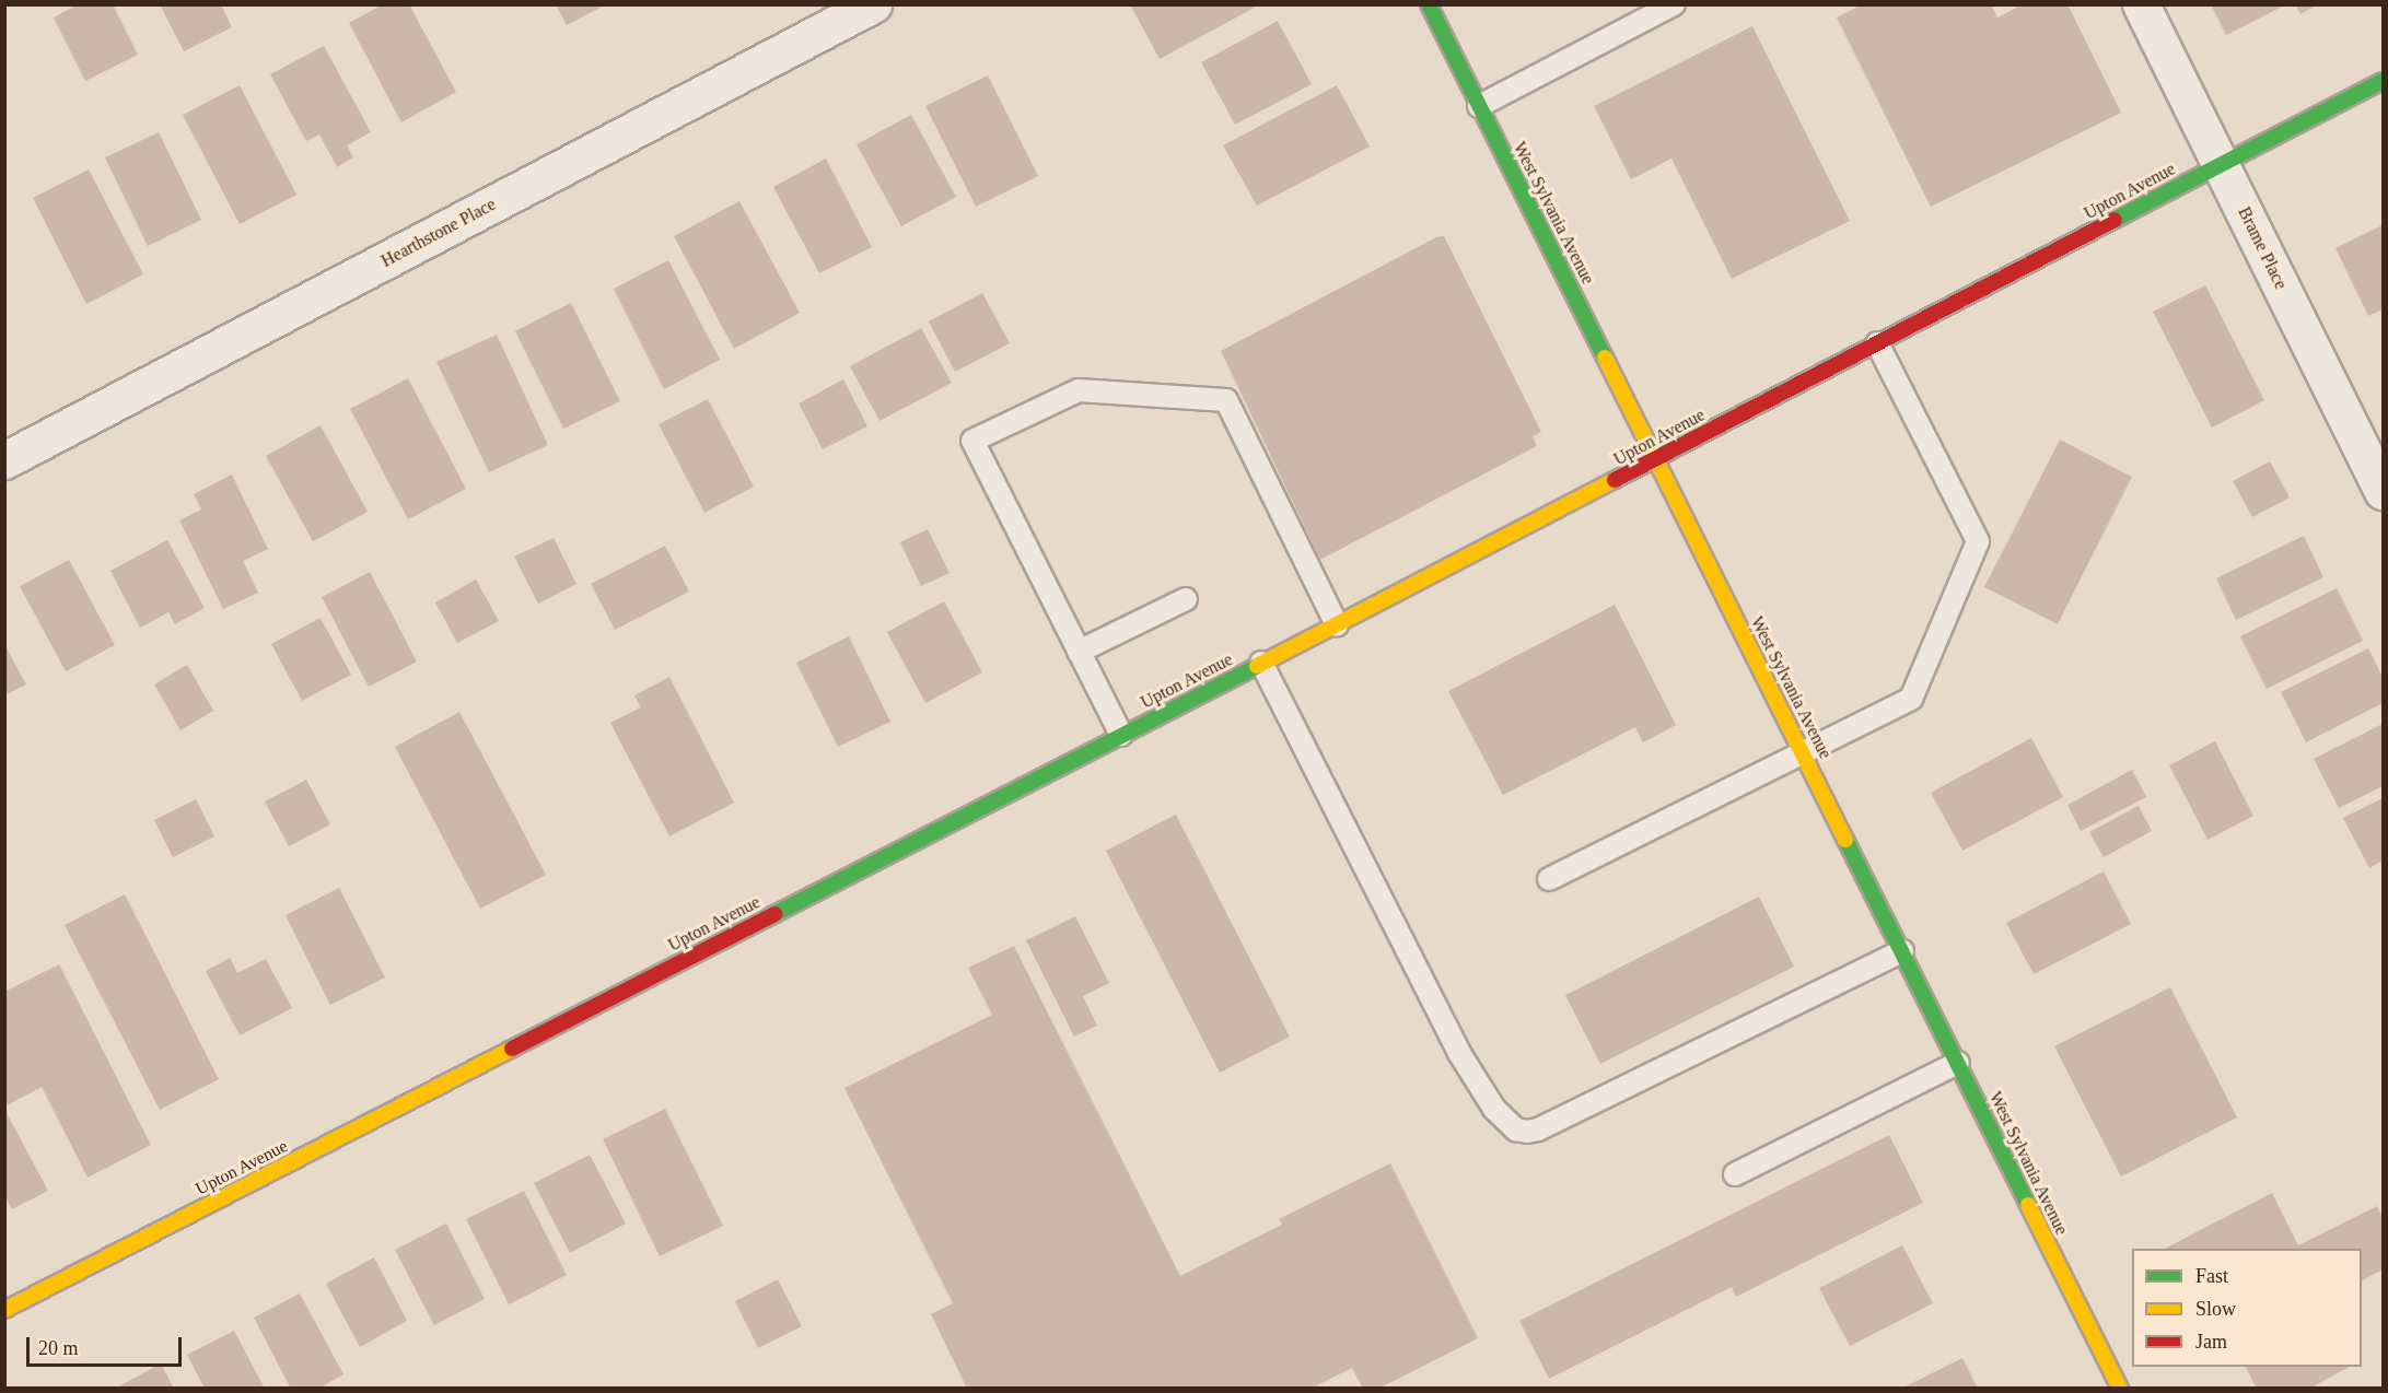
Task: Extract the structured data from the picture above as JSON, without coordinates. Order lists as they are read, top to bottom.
{
  "streets": {
    "street": [
      "Upton Avenue",
      "West Sylvania Avenue",
      "Hearthstone Place",
      "Brame Place"
    ]
  },
  "crossings": [
    ["Upton Avenue", "West Sylvania Avenue"],
    ["Upton Avenue", "Brame Place"]
  ],
  "legend": ["Fast", "Slow", "Jam"],
  "scale_bar": "20 m"
}
